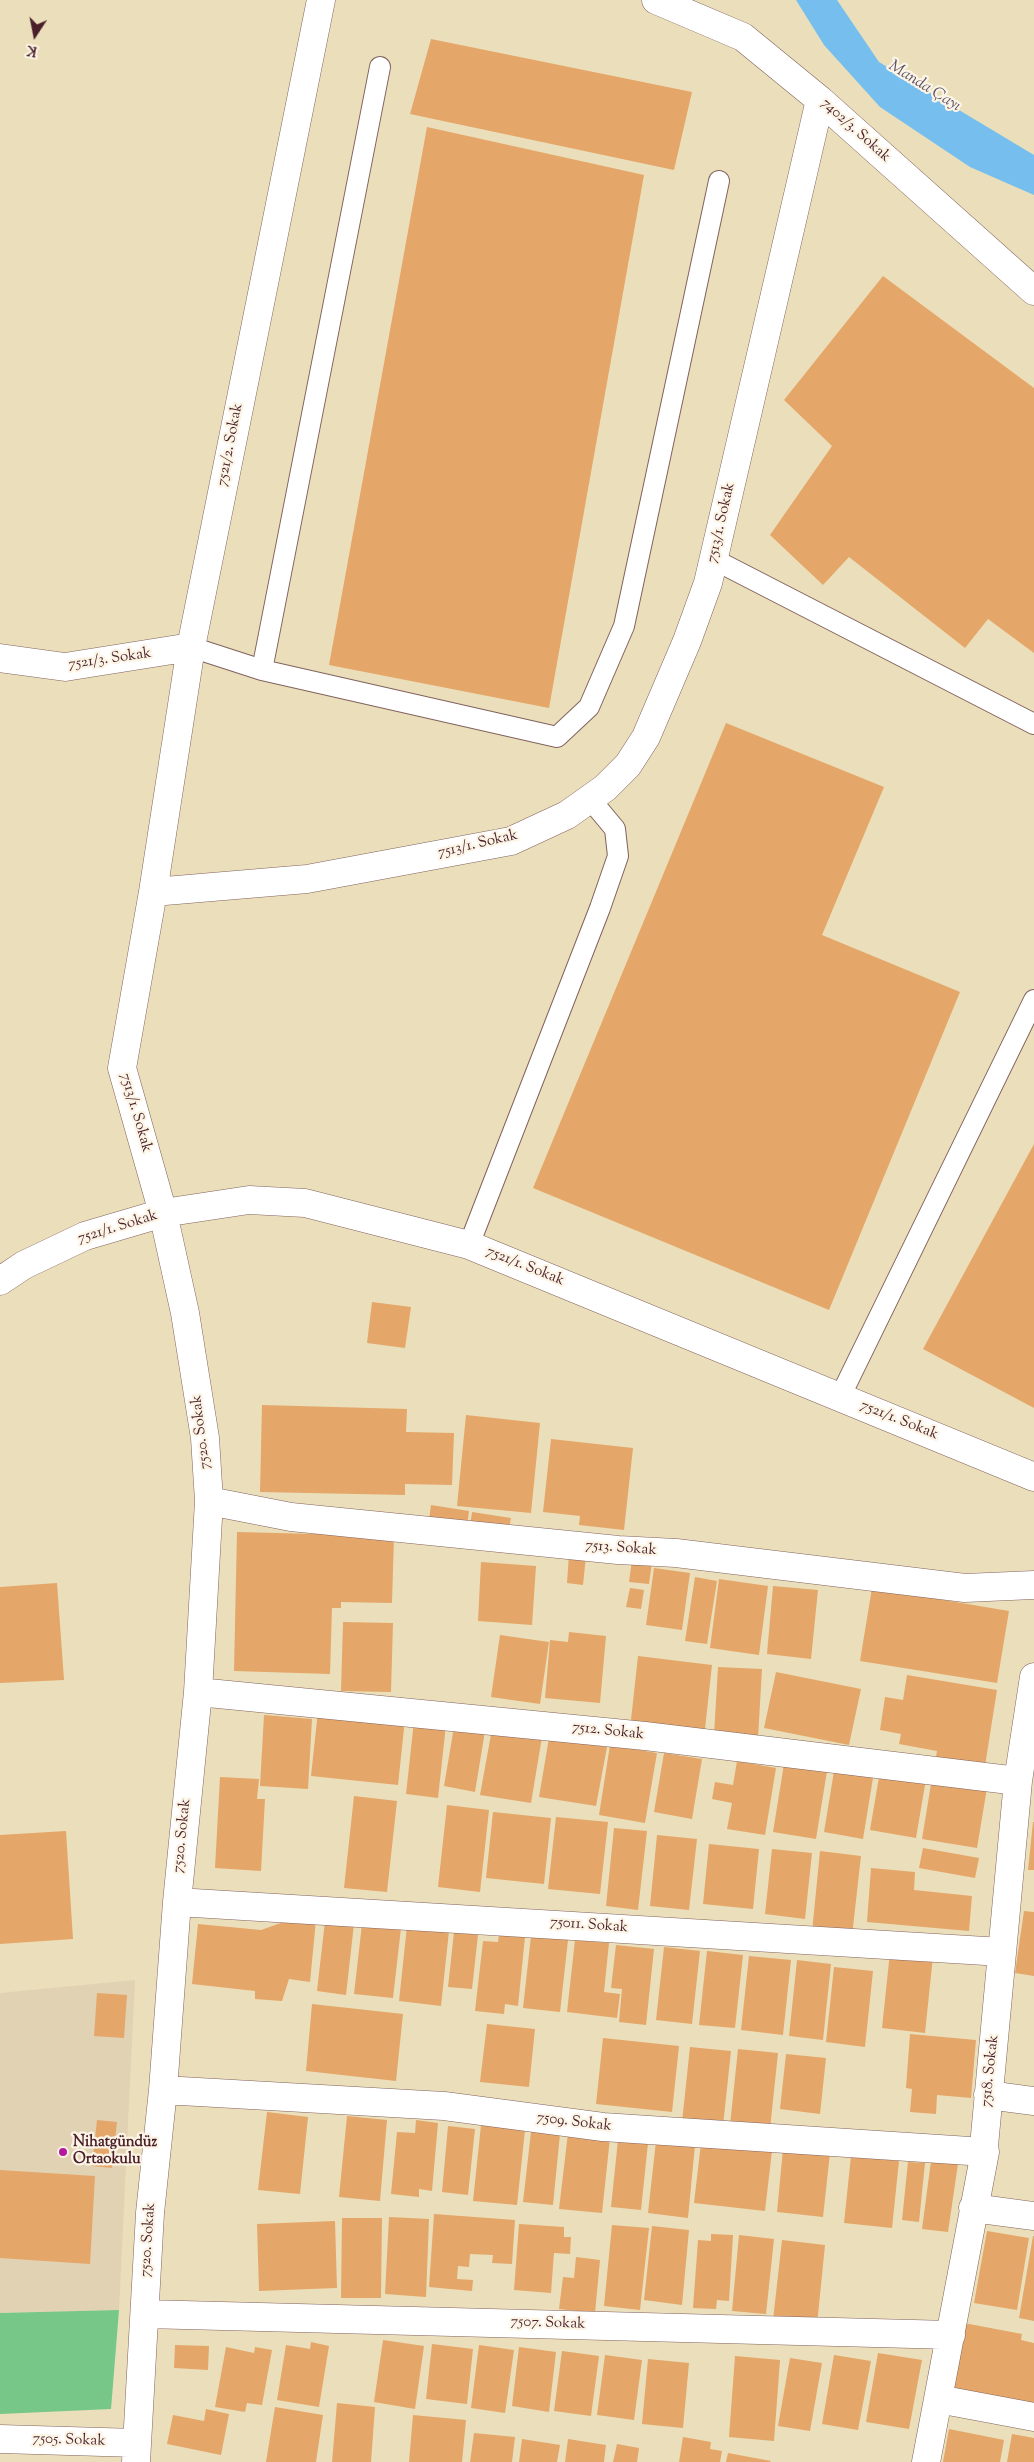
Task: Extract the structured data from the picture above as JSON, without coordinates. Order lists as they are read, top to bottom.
{
  "streets": {
    "street": [
      "7402/3. Sokak",
      "7521/2. Sokak",
      "7513/1. Sokak",
      "7521/3. Sokak",
      "7521/1. Sokak",
      "7520. Sokak",
      "7513. Sokak",
      "7512. Sokak",
      "75011. Sokak",
      "7518. Sokak",
      "7509. Sokak",
      "7507. Sokak",
      "7505. Sokak"
    ]
  },
  "crossings": [
    ["7402/3. Sokak", "7513/1. Sokak"],
    ["7521/2. Sokak", "7513/1. Sokak"],
    ["7521/2. Sokak", "7521/3. Sokak"],
    ["7513/1. Sokak", "7521/1. Sokak"],
    ["7513/1. Sokak", "7520. Sokak"],
    ["7521/1. Sokak", "7520. Sokak"],
    ["7520. Sokak", "7513. Sokak"],
    ["7520. Sokak", "7512. Sokak"],
    ["7520. Sokak", "75011. Sokak"],
    ["7520. Sokak", "7509. Sokak"],
    ["7520. Sokak", "7507. Sokak"],
    ["7520. Sokak", "7505. Sokak"],
    ["7512. Sokak", "7518. Sokak"],
    ["75011. Sokak", "7518. Sokak"],
    ["7518. Sokak", "7509. Sokak"],
    ["7518. Sokak", "7507. Sokak"]
  ],
  "water": ["Manda Çayı"],
  "places": ["Nihatgündüz Ortaokulu"],
  "north": "bottom"
}
